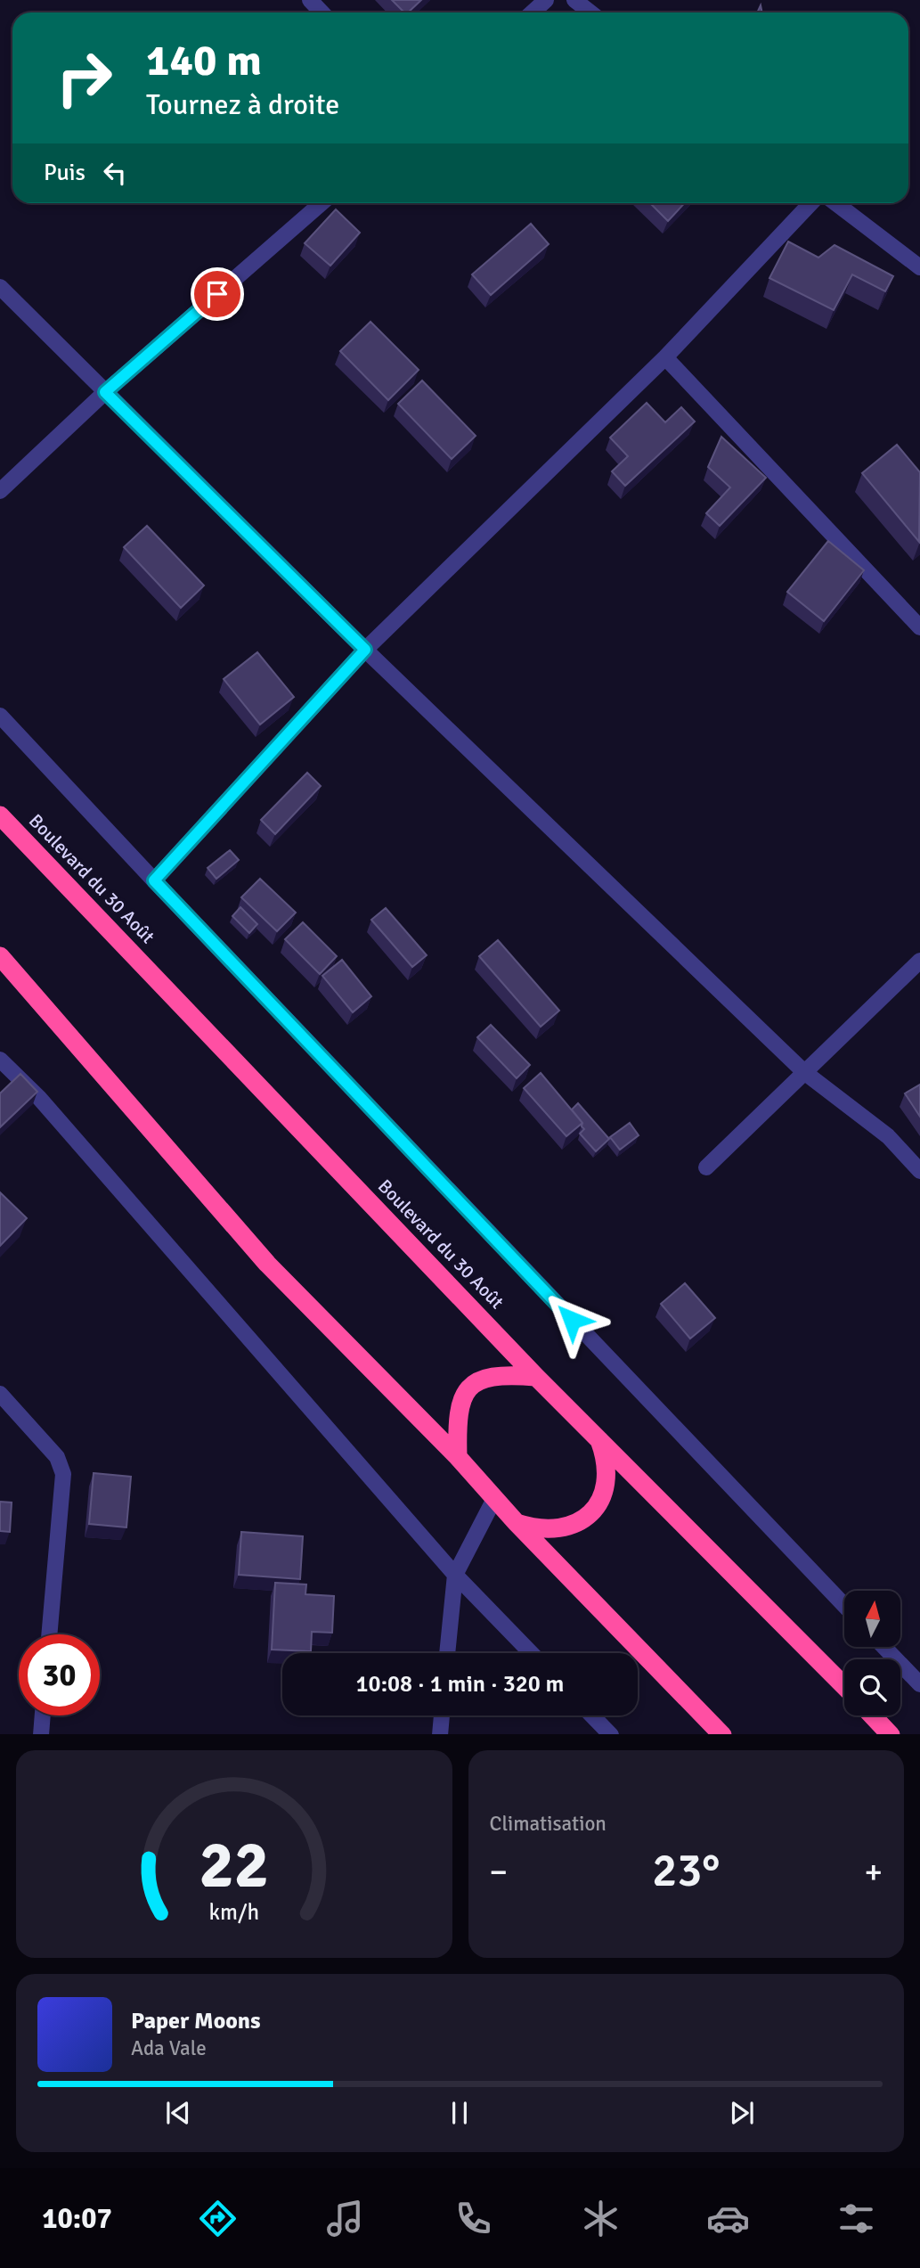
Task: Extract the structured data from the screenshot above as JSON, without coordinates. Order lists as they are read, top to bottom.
{
  "streets": {
    "highway": ["Boulevard du 30 Août"]
  },
  "north": "top",
  "page": {
    "turn": ["140 m", "Tournez à droite"],
    "then": "Puis",
    "limit": "30",
    "trip": "10:08 · 1 min · 320 m",
    "tile": "Climatisation",
    "heat": ["−", "23°", "+"],
    "song": ["Paper Moons", "Ada Vale"],
    "tabs": "10:07",
    "gauge": ["22", "km/h"]
  }
}
